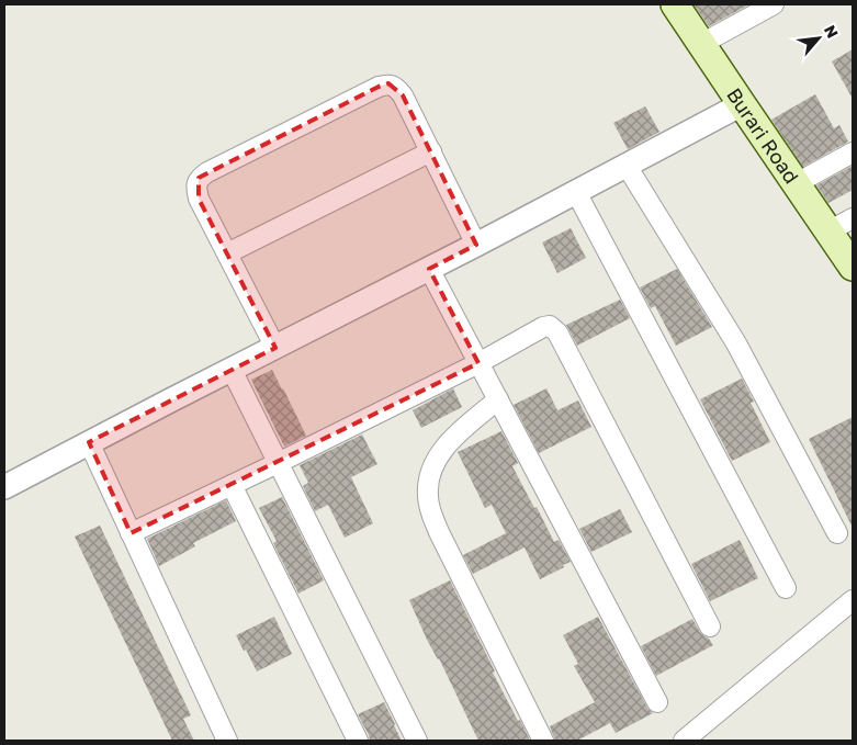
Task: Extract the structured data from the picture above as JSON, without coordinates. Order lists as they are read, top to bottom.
{
  "streets": {
    "main road": ["Burari Road"]
  },
  "north": "top right"
}
